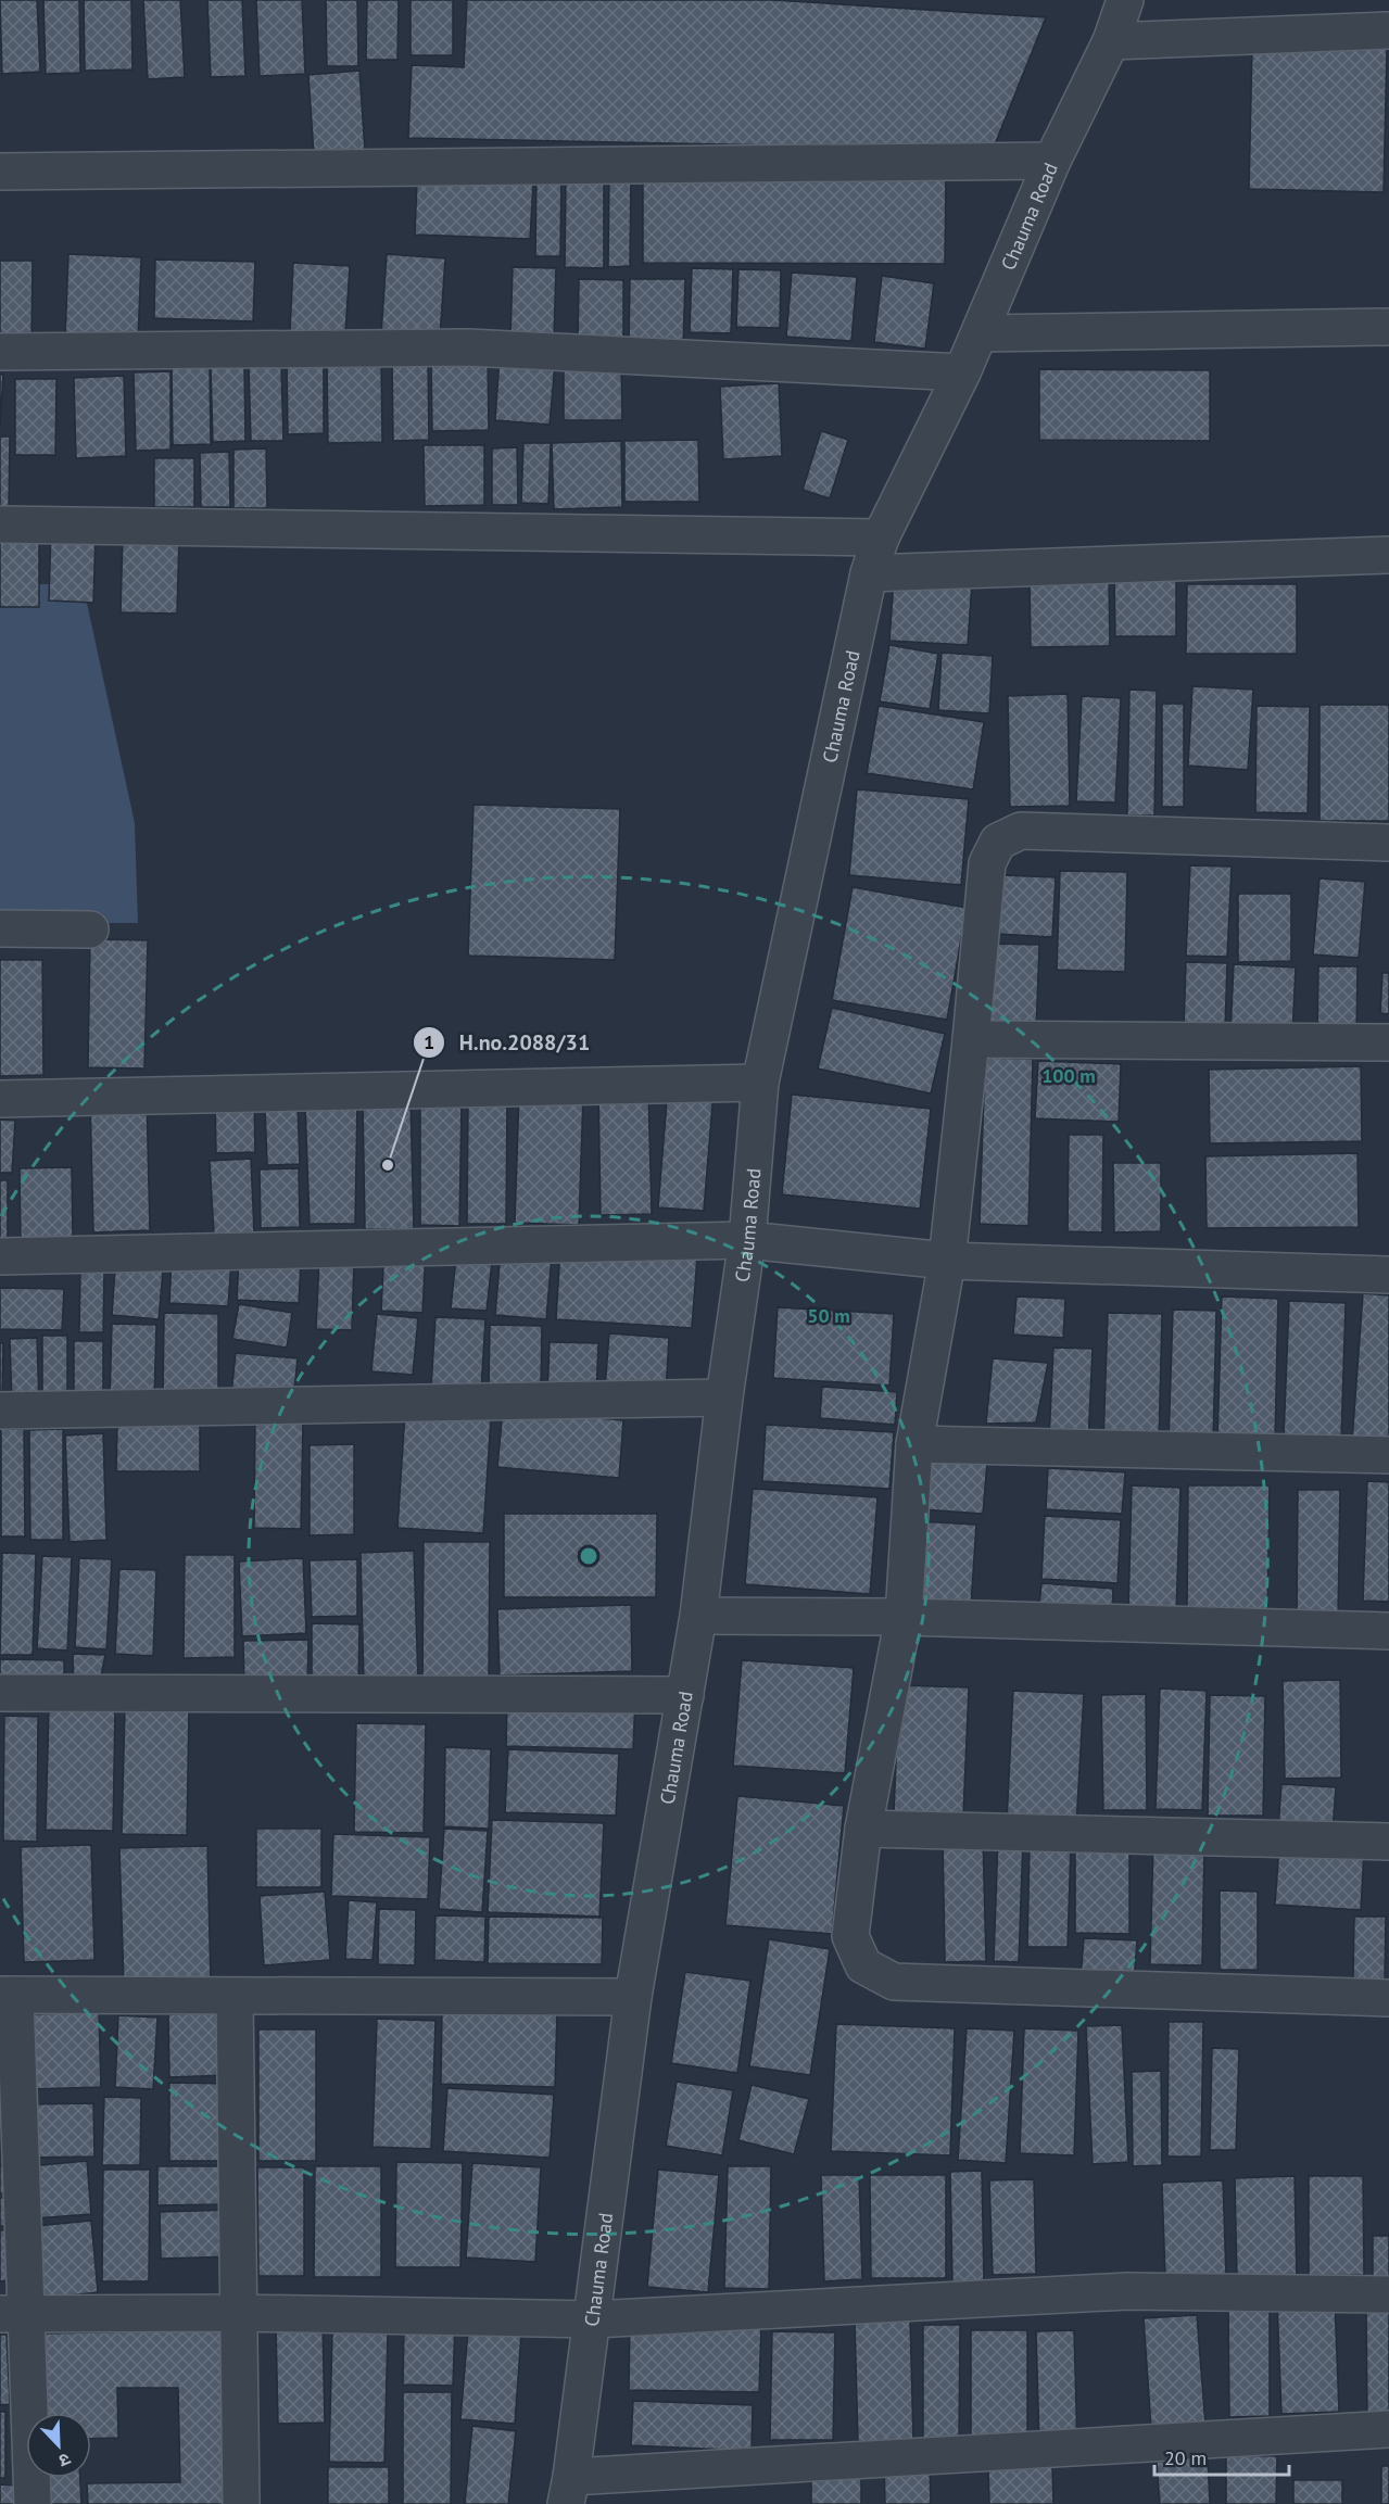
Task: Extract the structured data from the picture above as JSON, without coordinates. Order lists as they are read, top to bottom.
{
  "streets": {
    "street": ["Chauma Road"]
  },
  "places": ["H.no.2088/31"],
  "scale_bar": "20 m",
  "north": "bottom right",
  "rings": ["100 m", "50 m"]
}
